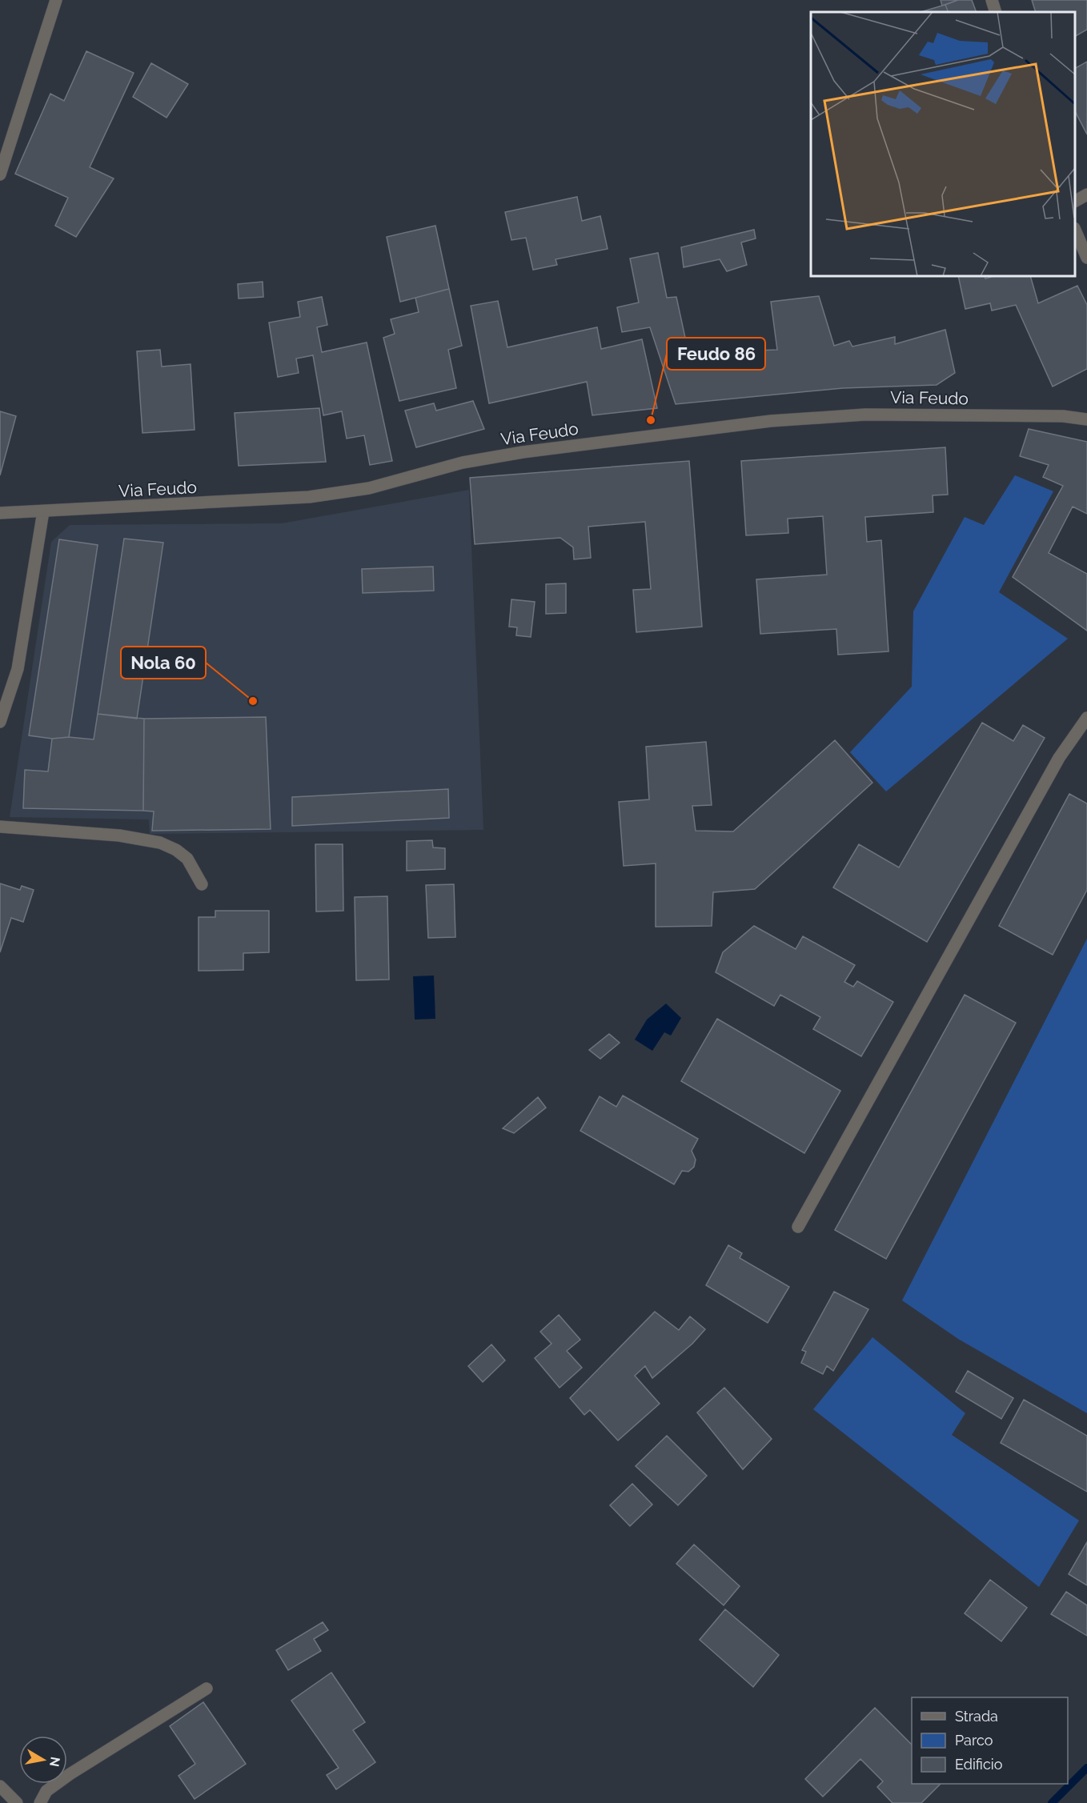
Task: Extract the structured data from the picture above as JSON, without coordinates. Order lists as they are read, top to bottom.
{
  "streets": {
    "street": ["Via Feudo"]
  },
  "places": ["Feudo 86", "Nola 60"],
  "legend": ["Strada", "Parco", "Edificio"],
  "north": "right"
}
